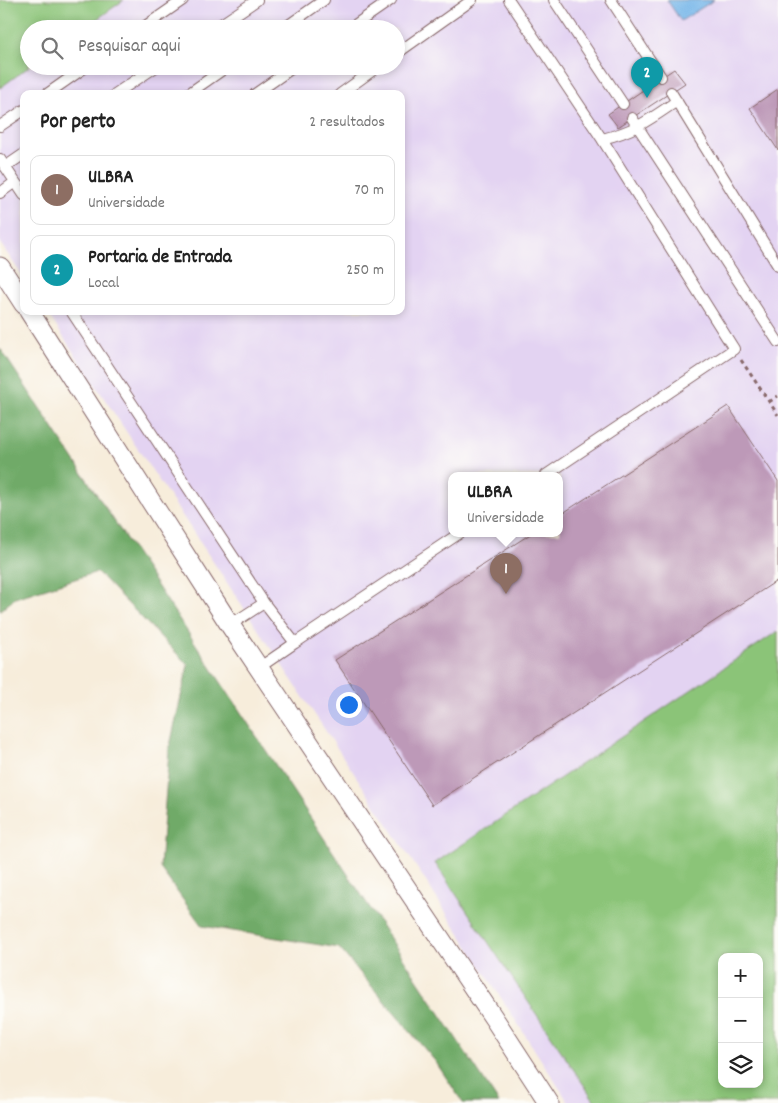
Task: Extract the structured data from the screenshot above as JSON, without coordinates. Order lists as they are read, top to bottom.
{
  "page": {
    "search": "Pesquisar aqui",
    "pins": ["2", "1"],
    "heading": ["Por perto", "2 resultados"],
    "list": [
      {
        "mark": "1",
        "name": "ULBRA",
        "note": "Universidade",
        "value": "70 m"
      },
      {
        "mark": "2",
        "name": "Portaria de Entrada",
        "note": "Local",
        "value": "250 m"
      }
    ],
    "popup": ["ULBRA", "Universidade"],
    "map_buttons": ["+", "−"]
  }
}
